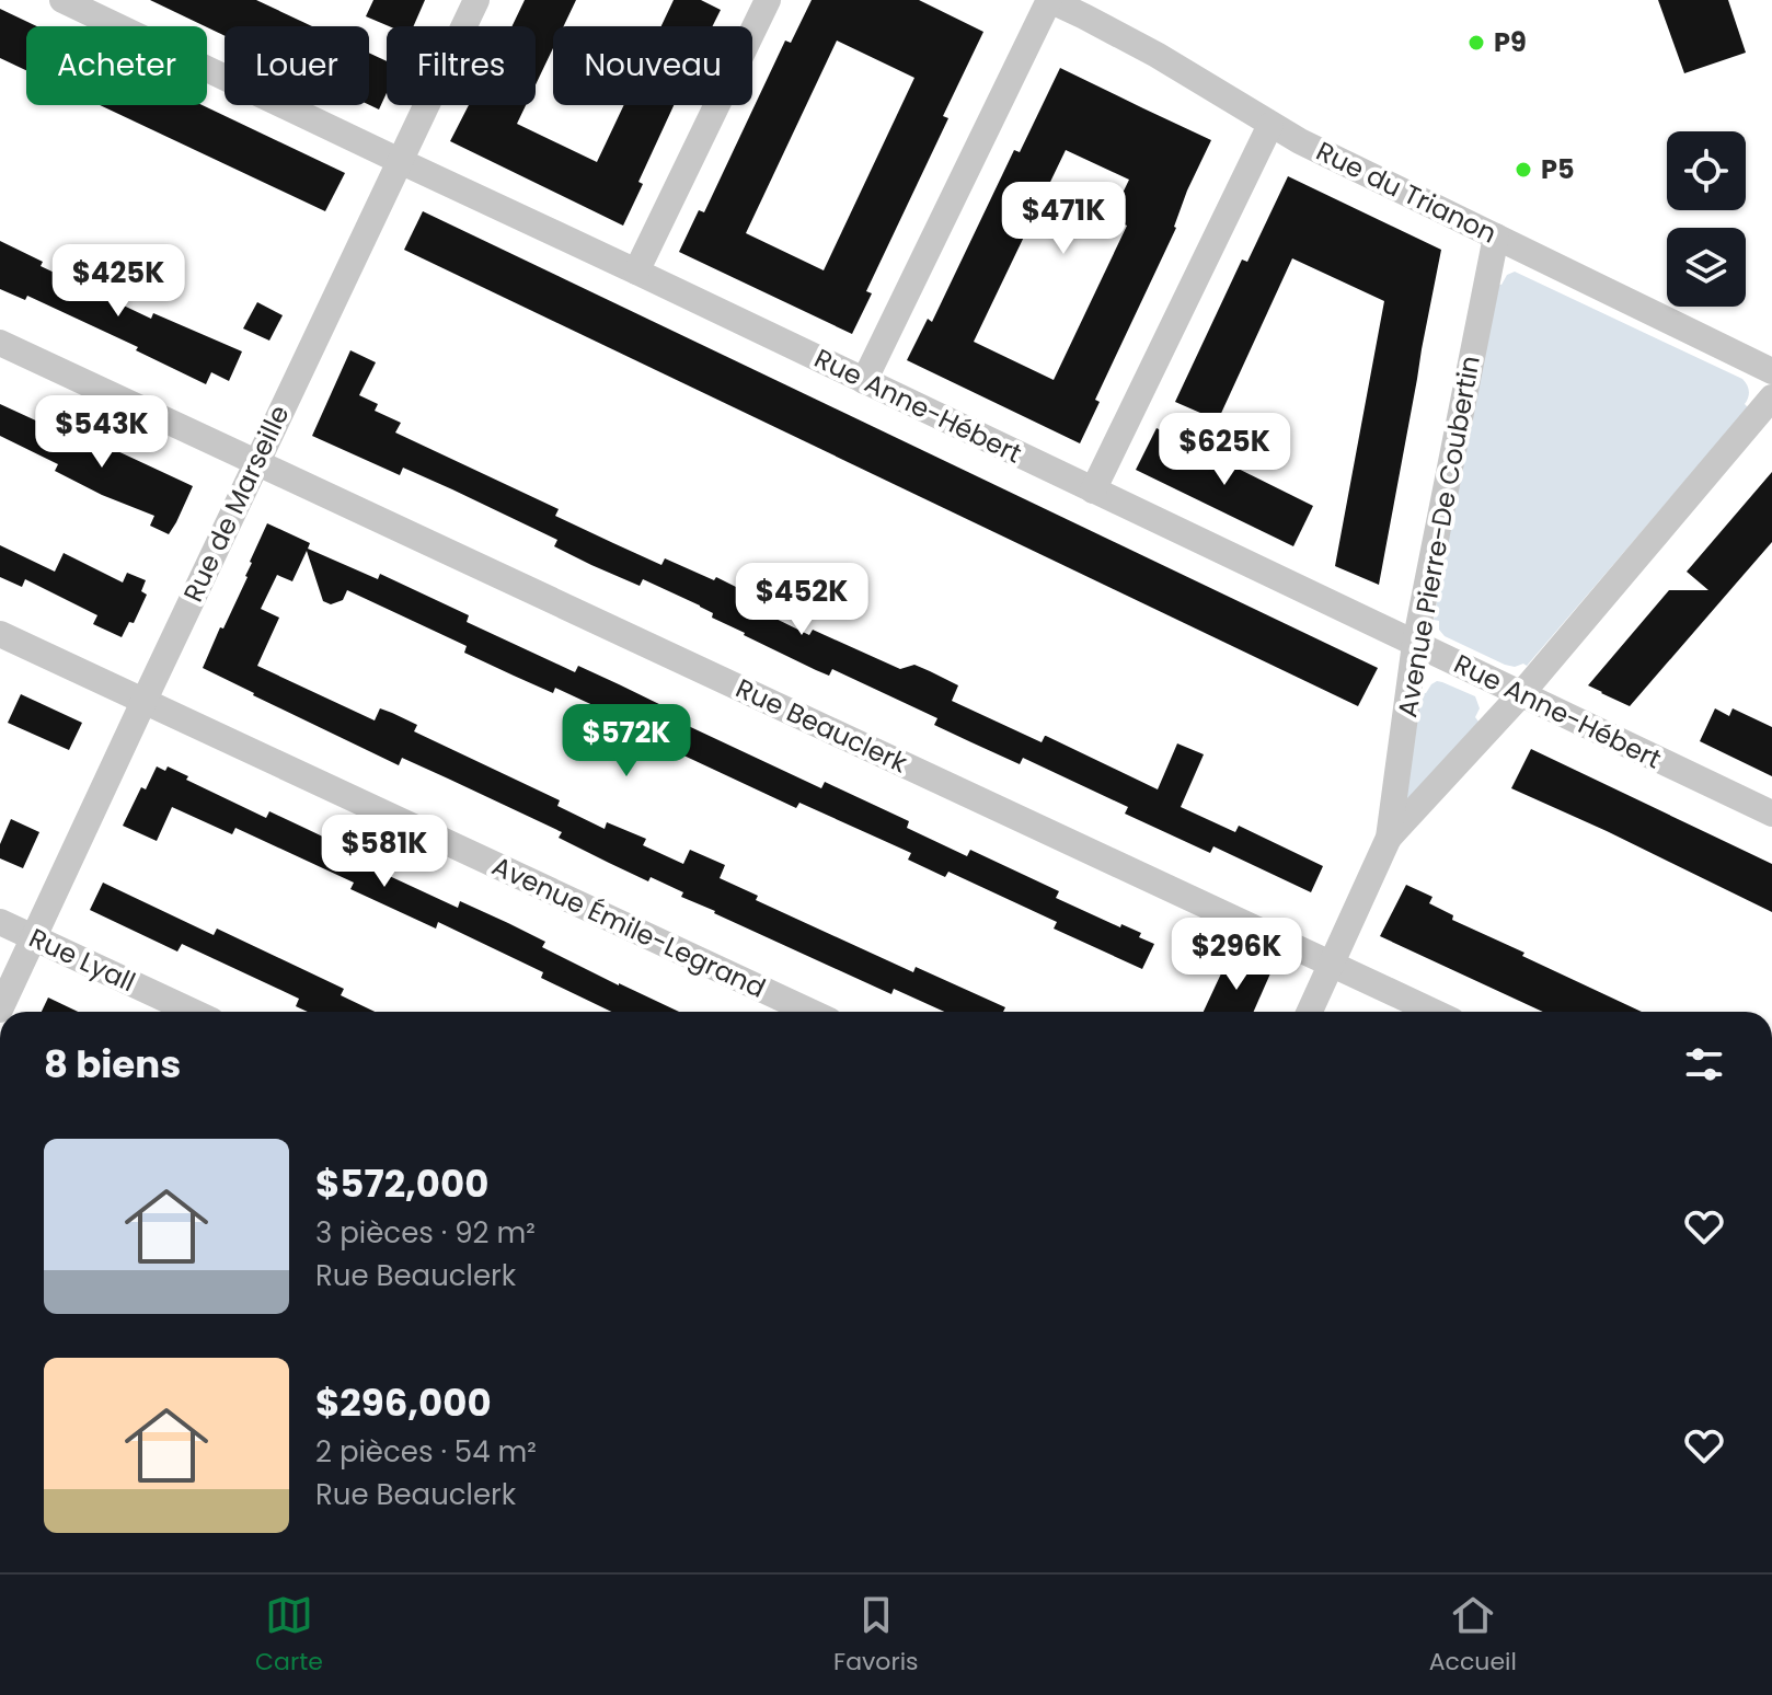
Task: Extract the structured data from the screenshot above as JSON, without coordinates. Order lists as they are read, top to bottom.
{
  "streets": {
    "street": [
      "Rue du Trianon",
      "Rue Anne-Hébert",
      "Rue de Marseille",
      "Avenue Pierre-De Coubertin",
      "Rue Beauclerk",
      "Avenue Émile-Legrand",
      "Rue Lyall"
    ]
  },
  "crossings": [
    ["Rue du Trianon", "Avenue Pierre-De Coubertin"],
    ["Rue Anne-Hébert", "Rue de Marseille"],
    ["Rue Anne-Hébert", "Avenue Pierre-De Coubertin"],
    ["Rue de Marseille", "Rue Beauclerk"],
    ["Rue de Marseille", "Avenue Émile-Legrand"],
    ["Rue de Marseille", "Rue Lyall"],
    ["Avenue Pierre-De Coubertin", "Rue Beauclerk"]
  ],
  "places": ["P9", "P5"],
  "page": {
    "chip": [
      "Acheter",
      "Louer",
      "Filtres",
      "Nouveau"
    ],
    "price": [
      "$471K",
      "$425K",
      "$543K",
      "$625K",
      "$452K",
      "$572K",
      "$581K",
      "$296K"
    ],
    "heading": "8 biens",
    "list": [
      {
        "name": "$572,000",
        "note": "3 pièces · 92 m² · Rue Beauclerk"
      },
      {
        "name": "$296,000",
        "note": "2 pièces · 54 m² · Rue Beauclerk"
      }
    ],
    "tabs": ["Carte", "Favoris", "Accueil"]
  }
}
